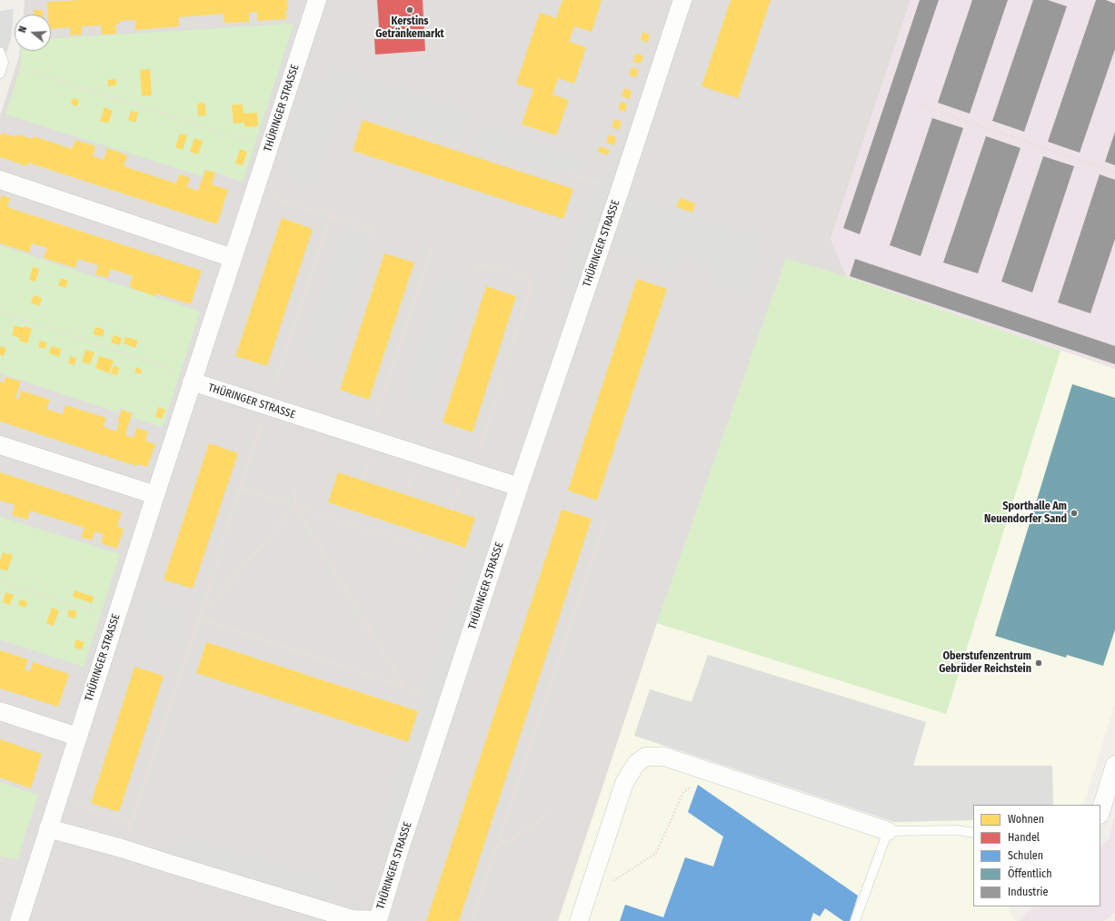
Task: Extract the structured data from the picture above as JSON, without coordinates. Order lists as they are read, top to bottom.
{
  "streets": {
    "street": ["THÜRINGER STRASSE"]
  },
  "places": ["Kerstins Getränkemarkt", "Sporthalle Am Neuendorfer Sand", "Oberstufenzentrum Gebrüder Reichstein"],
  "legend": [
    "Wohnen",
    "Handel",
    "Schulen",
    "Öffentlich",
    "Industrie"
  ],
  "north": "left"
}
